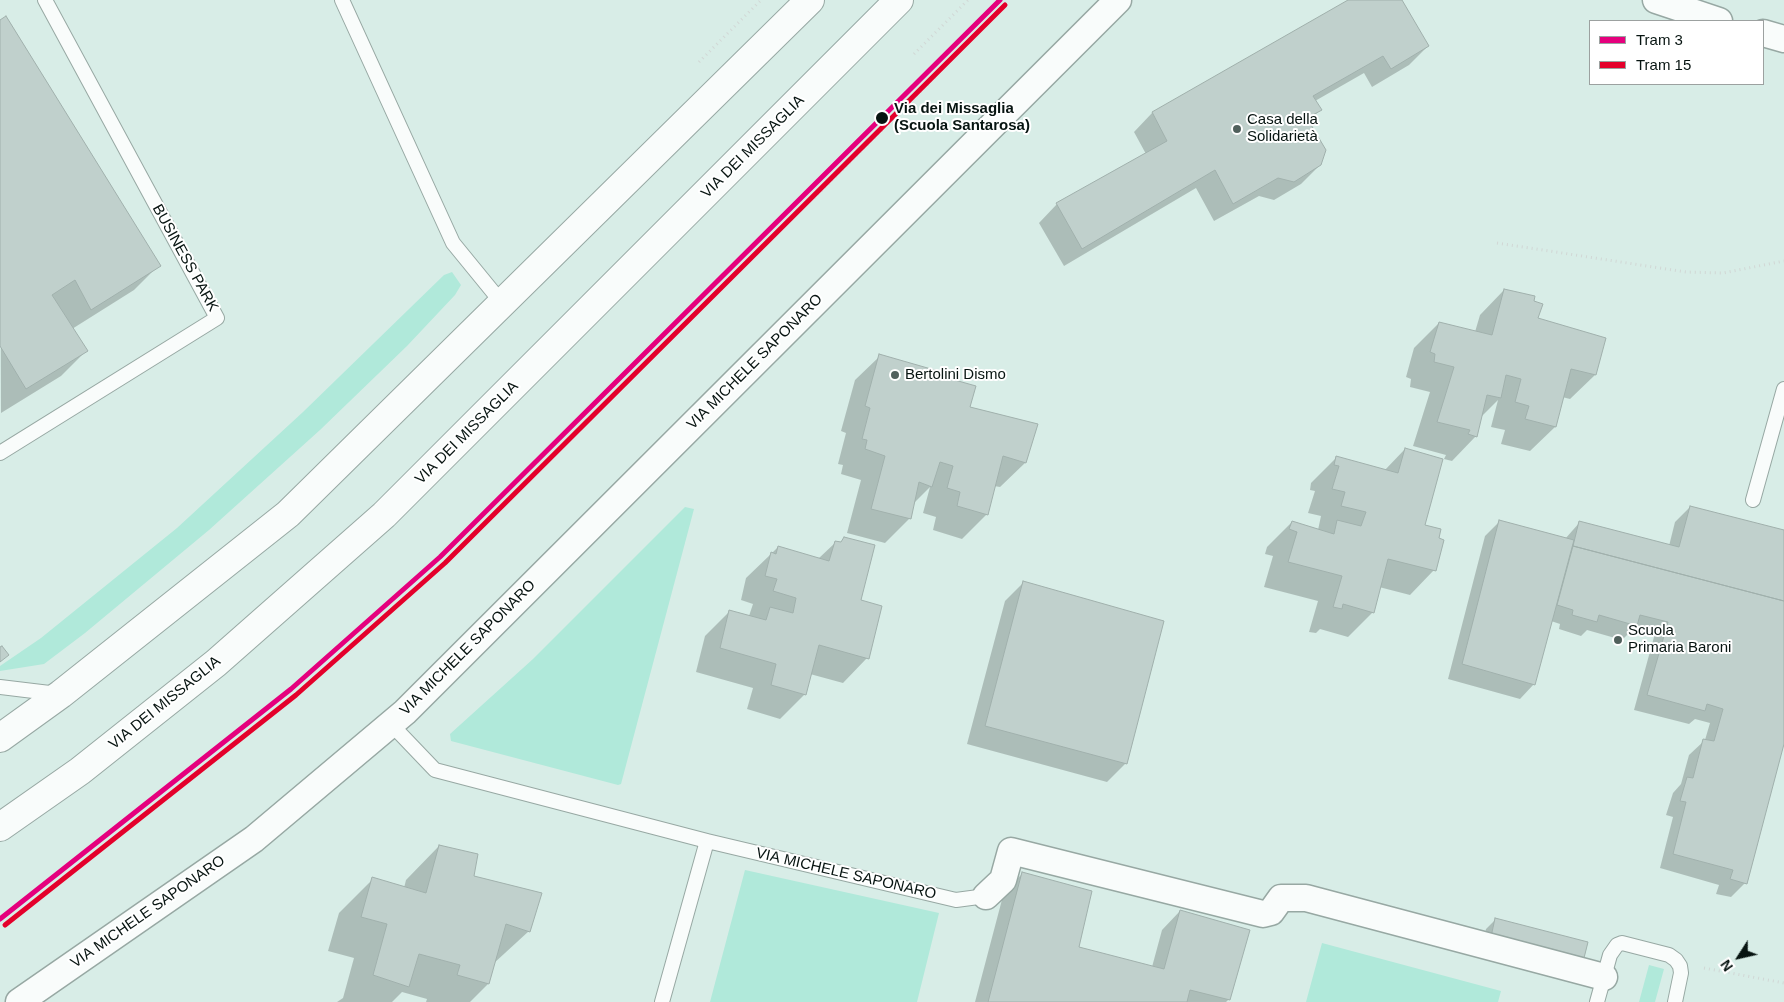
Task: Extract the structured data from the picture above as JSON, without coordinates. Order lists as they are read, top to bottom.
{
  "streets": {
    "main road": ["VIA DEI MISSAGLIA"],
    "street": ["VIA MICHELE SAPONARO"],
    "lane": ["BUSINESS PARK"]
  },
  "places": [
    "Via dei Missaglia (Scuola Santarosa)",
    "Casa della Solidarietà",
    "Bertolini Dismo",
    "Scuola Primaria Baroni"
  ],
  "lines": ["tram line 3", "tram line 15"],
  "legend": ["Tram 3", "Tram 15"],
  "north": "bottom left"
}
